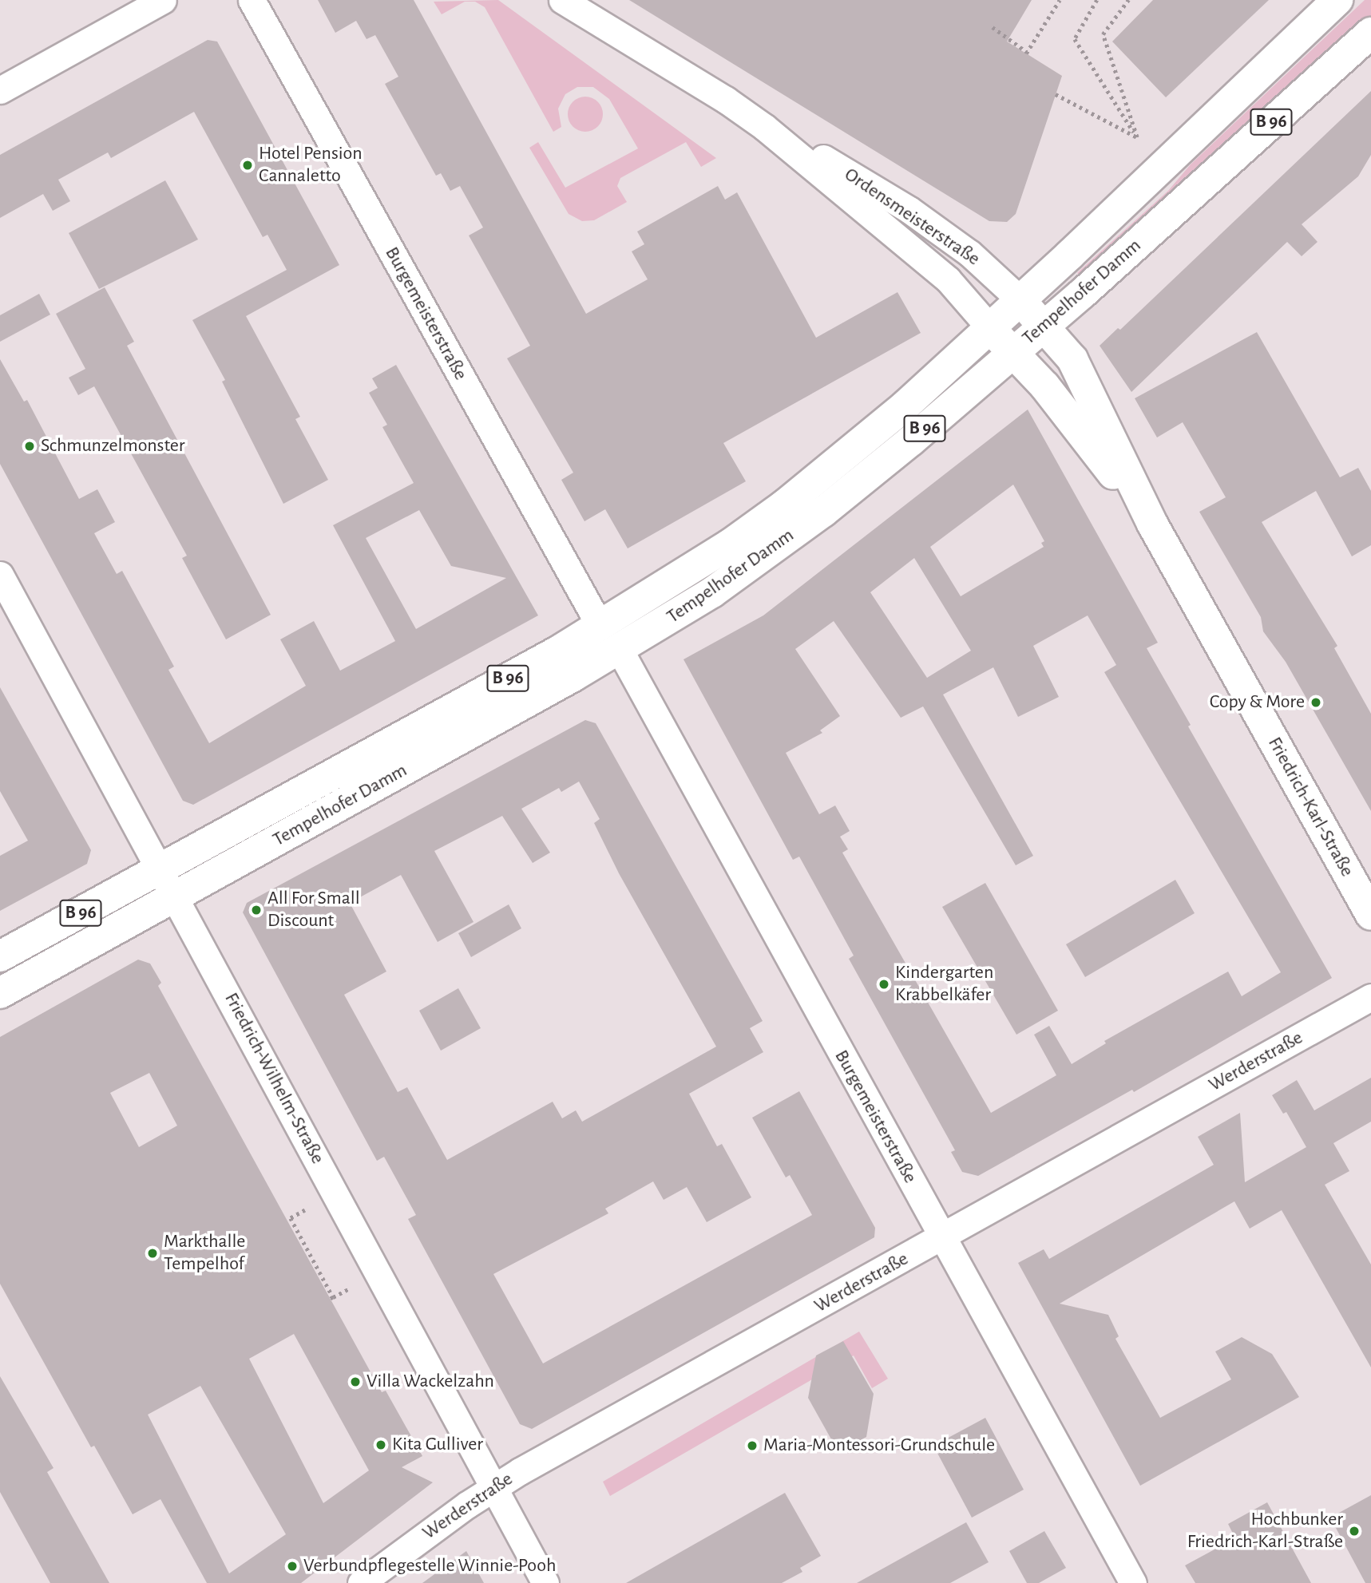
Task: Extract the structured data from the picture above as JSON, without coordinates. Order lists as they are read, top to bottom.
{
  "streets": {
    "main road": [
      "B 96",
      "Ordensmeisterstraße",
      "Tempelhofer Damm",
      "Friedrich-Karl-Straße"
    ],
    "street": ["Burgemeisterstraße", "Werderstraße", "Friedrich-Wilhelm-Straße"]
  },
  "crossings": [
    ["Ordensmeisterstraße", "Tempelhofer Damm"],
    ["Ordensmeisterstraße", "Friedrich-Karl-Straße"],
    ["Tempelhofer Damm", "Burgemeisterstraße"],
    ["Tempelhofer Damm", "Friedrich-Karl-Straße"],
    ["Tempelhofer Damm", "Friedrich-Wilhelm-Straße"],
    ["Burgemeisterstraße", "Werderstraße"],
    ["Werderstraße", "Friedrich-Wilhelm-Straße"]
  ],
  "places": [
    "Hotel Pension Cannaletto",
    "Schmunzelmonster",
    "Copy & More",
    "All For Small Discount",
    "Kindergarten Krabbelkäfer",
    "Markthalle Tempelhof",
    "Villa Wackelzahn",
    "Kita Gulliver",
    "Maria-Montessori-Grundschule",
    "Hochbunker Friedrich-Karl-Straße",
    "Verbundpflegestelle Winnie-Pooh"
  ]
}
